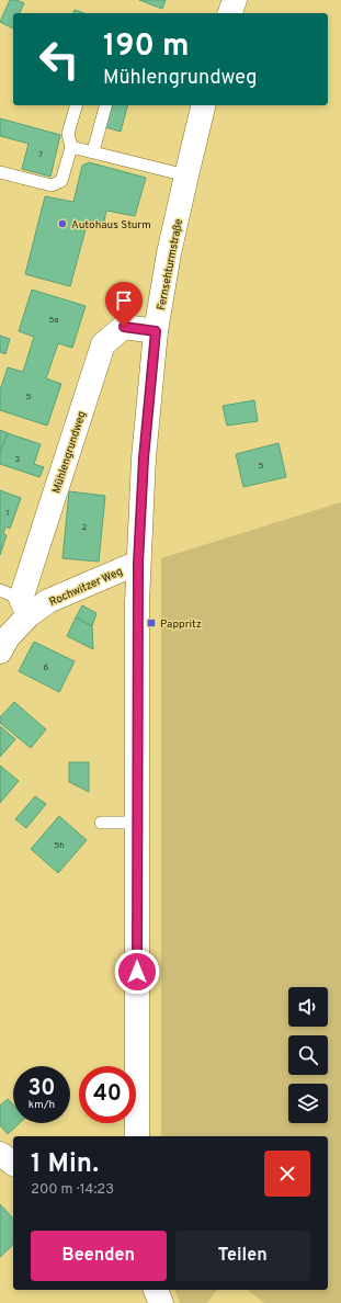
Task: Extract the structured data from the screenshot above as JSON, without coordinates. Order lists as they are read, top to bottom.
{
  "streets": {
    "street": ["Fernsehturmstraße", "Mühlengrundweg", "Rochwitzer Weg"]
  },
  "crossings": [
    ["Fernsehturmstraße", "Mühlengrundweg"],
    ["Fernsehturmstraße", "Rochwitzer Weg"],
    ["Mühlengrundweg", "Rochwitzer Weg"]
  ],
  "places": {
    "other": ["Autohaus Sturm"],
    "transit": ["Pappritz"]
  },
  "house_numbers": [
    "7",
    "5a",
    "5",
    "3",
    "5",
    "1",
    "2",
    "6",
    "5h"
  ],
  "page": {
    "turn": ["190 m", "Mühlengrundweg"],
    "speed": "30 km/h",
    "limit": "40",
    "heading": ["1 Min.", "200 m · 14:23"],
    "buttons": ["Beenden", "Teilen"]
  }
}
